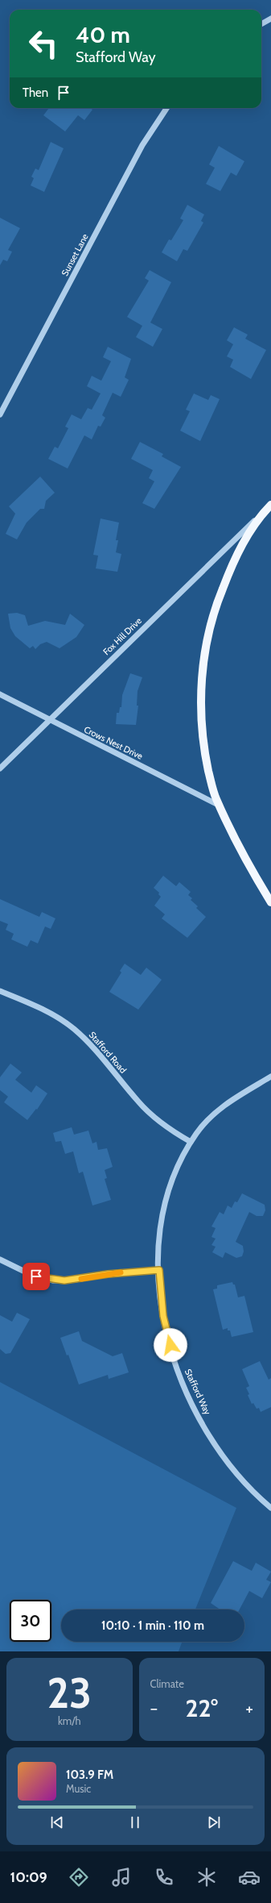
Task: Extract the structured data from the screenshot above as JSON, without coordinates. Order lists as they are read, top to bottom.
{
  "streets": {
    "street": [
      "Sunset Lane",
      "Fox Hill Drive",
      "Crows Nest Drive",
      "Stafford Road",
      "Stafford Way"
    ]
  },
  "crossings": [
    ["Fox Hill Drive", "Crows Nest Drive"]
  ],
  "page": {
    "turn": ["40 m", "Stafford Way"],
    "then": "Then",
    "limit": "30",
    "trip": "10:10 · 1 min · 110 m",
    "tile": [
      ["23", "km/h"],
      "Climate"
    ],
    "heat": ["−", "22°", "+"],
    "song": ["103.9 FM", "Music"],
    "tabs": "10:09"
  }
}
